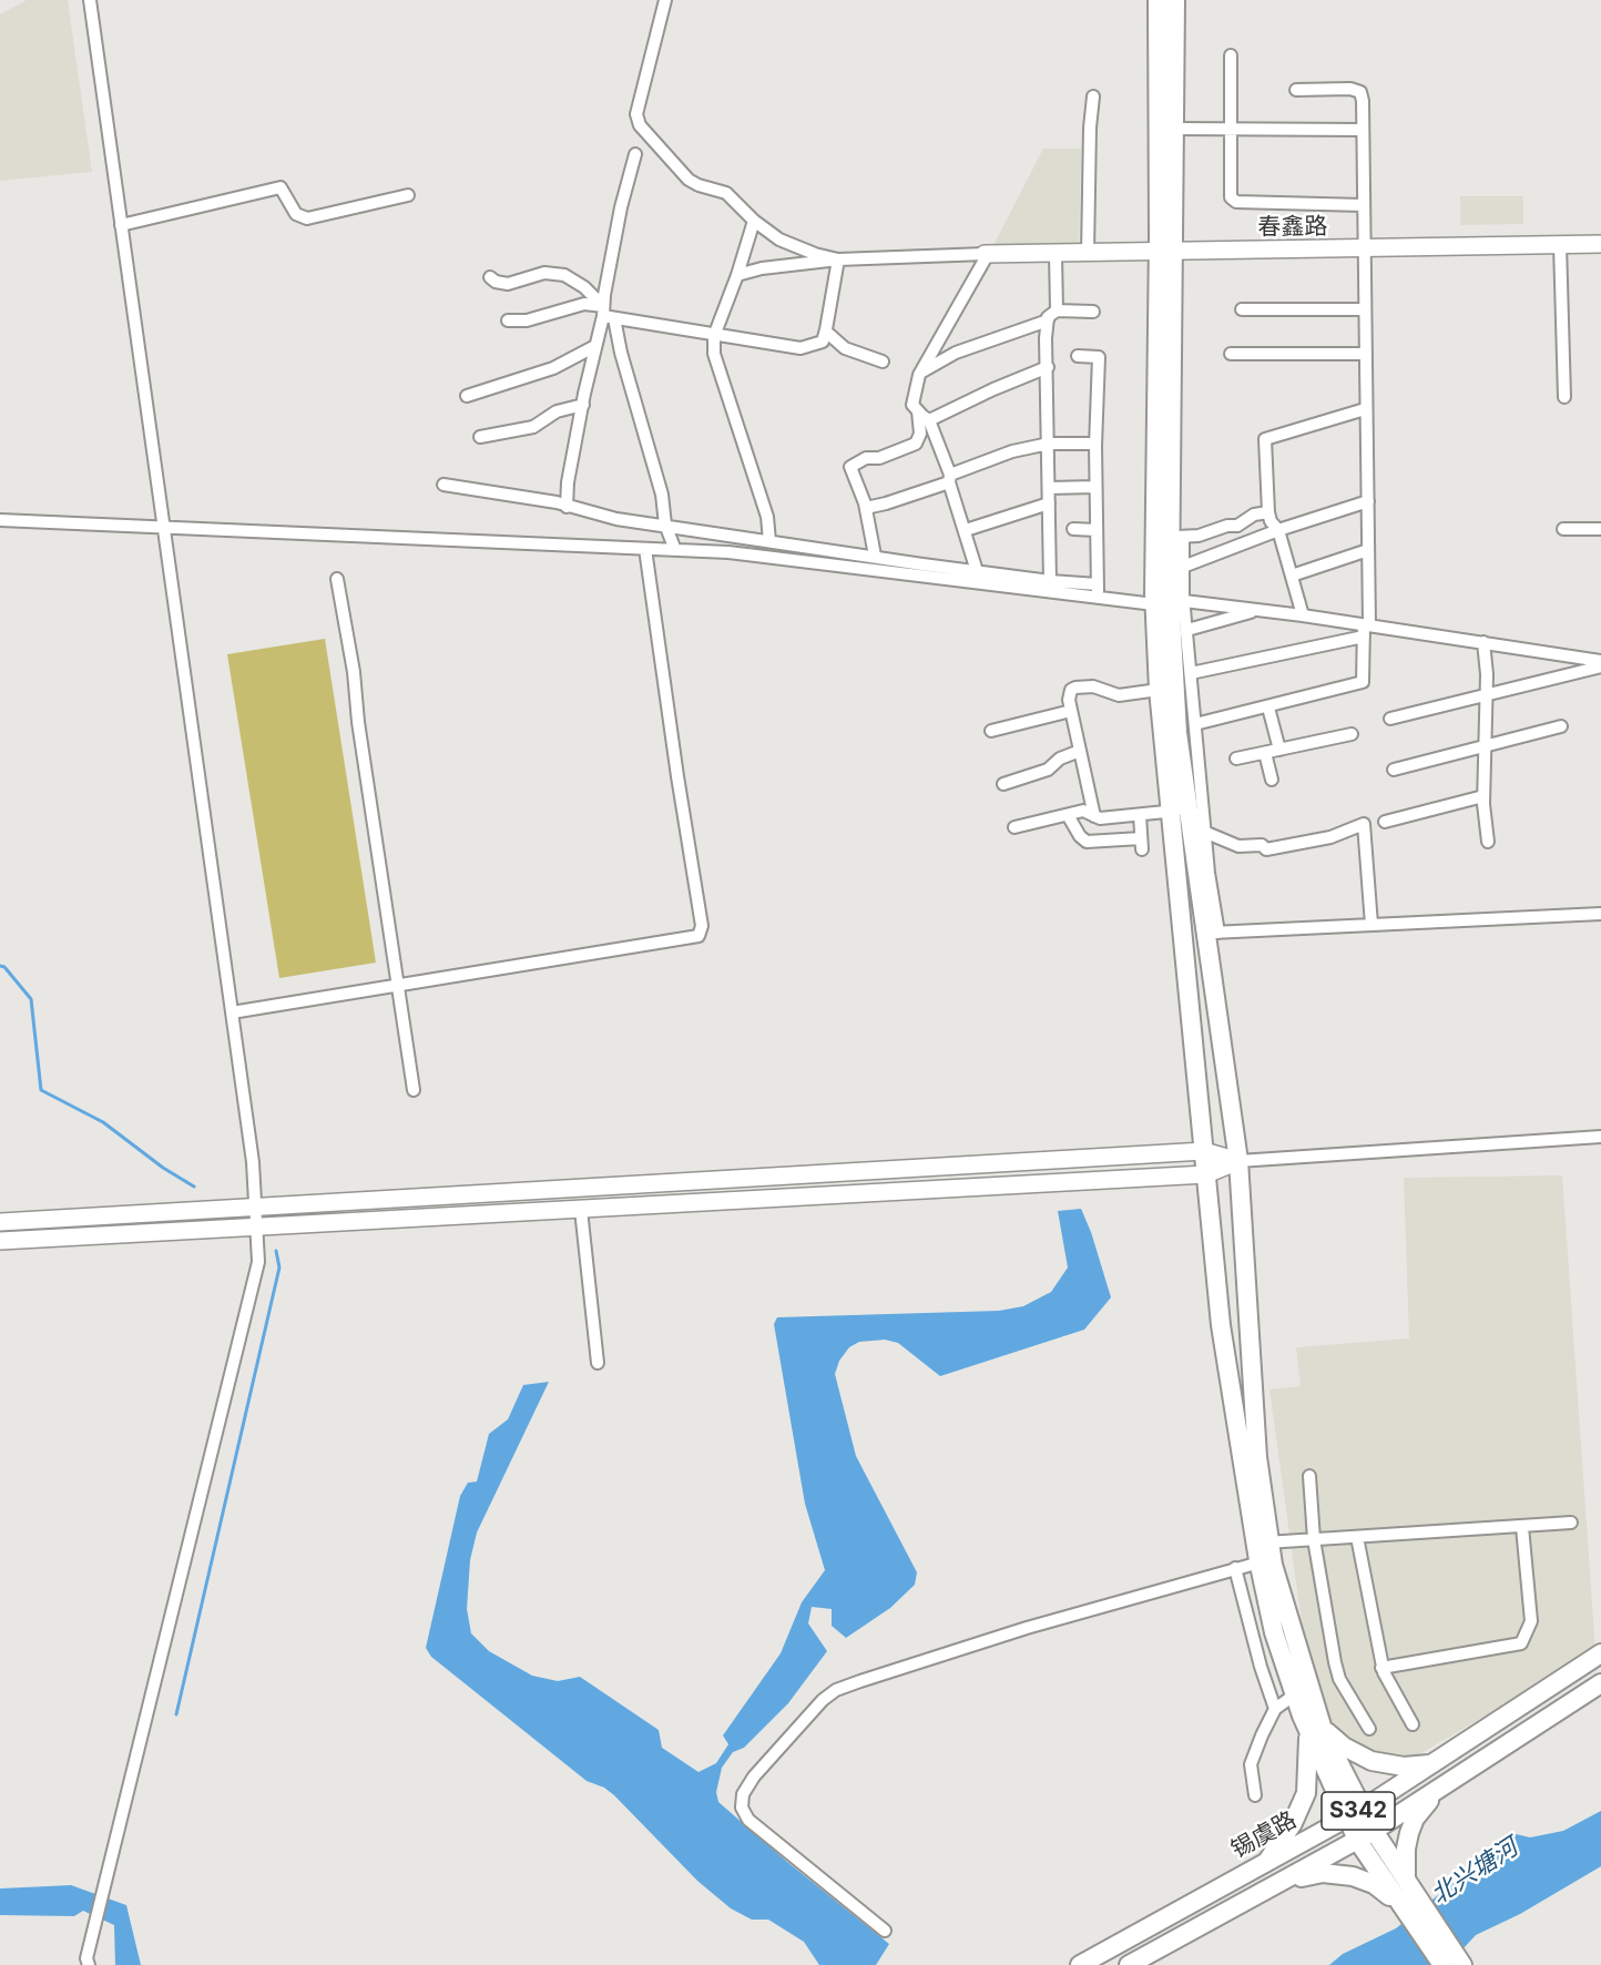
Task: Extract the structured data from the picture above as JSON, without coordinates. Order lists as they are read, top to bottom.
{
  "streets": {
    "main road": ["春鑫路", "S342", "锡虞路"]
  },
  "water": ["北兴塘河"]
}
